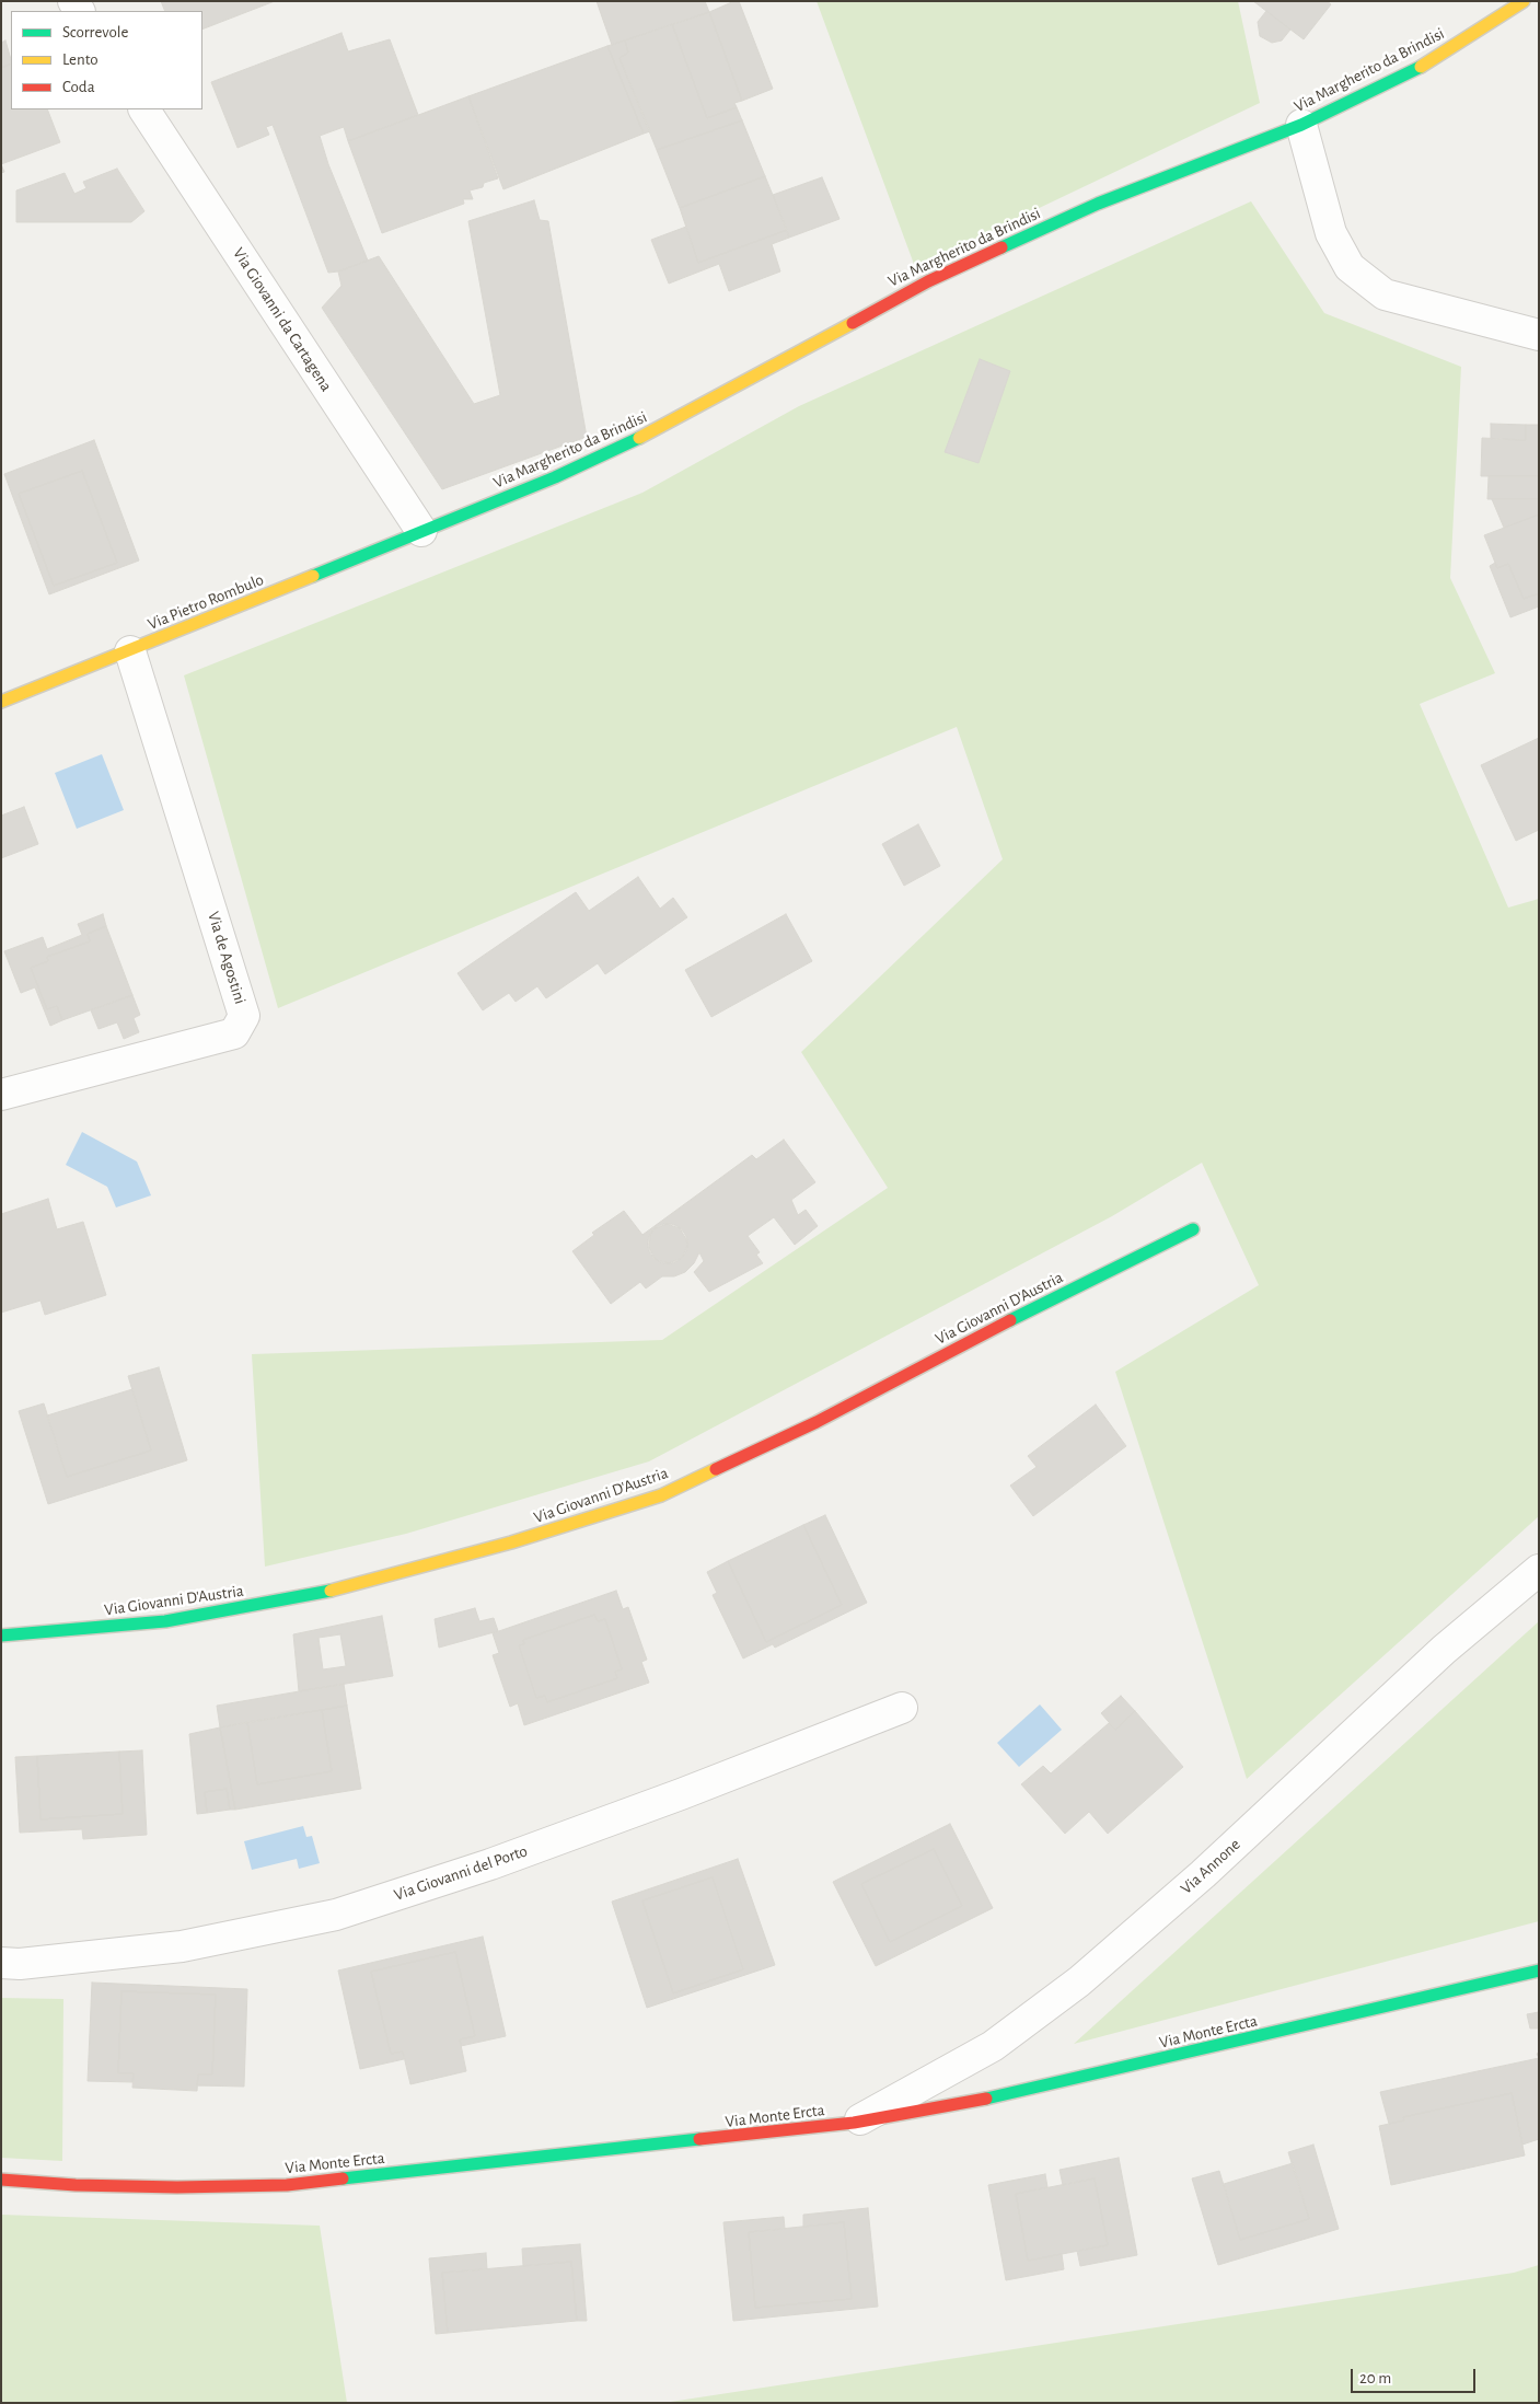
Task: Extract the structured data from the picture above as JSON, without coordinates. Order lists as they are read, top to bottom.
{
  "streets": {
    "street": [
      "Via Margherito da Brindisi",
      "Via Giovanni da Cartagena",
      "Via Pietro Rombulo",
      "Via de Agostini",
      "Via Giovanni D'Austria",
      "Via Annone",
      "Via Giovanni del Porto",
      "Via Monte Ercta"
    ]
  },
  "crossings": [
    ["Via Margherito da Brindisi", "Via Giovanni da Cartagena"],
    ["Via Margherito da Brindisi", "Via Pietro Rombulo"],
    ["Via Giovanni da Cartagena", "Via Pietro Rombulo"],
    ["Via Pietro Rombulo", "Via de Agostini"],
    ["Via Annone", "Via Monte Ercta"]
  ],
  "legend": ["Scorrevole", "Lento", "Coda"],
  "scale_bar": "20 m"
}
